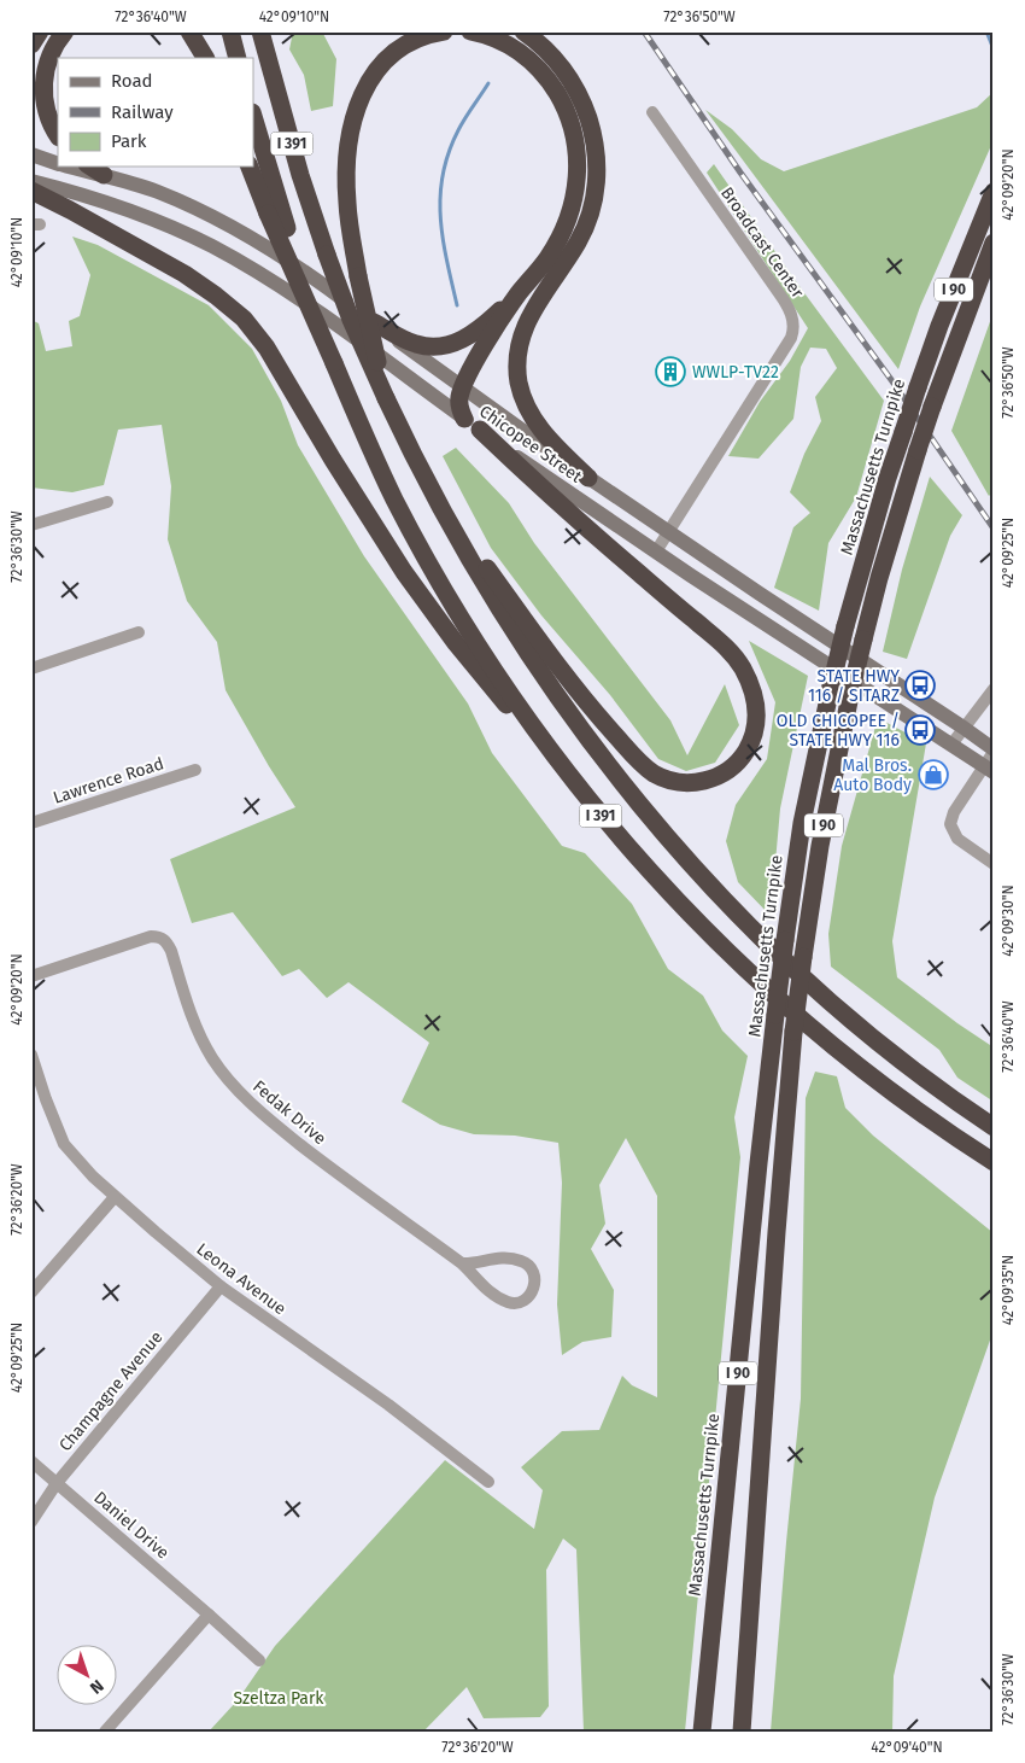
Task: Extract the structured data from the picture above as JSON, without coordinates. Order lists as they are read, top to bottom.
{
  "streets": {
    "highway": ["I 391", "I 90", "Massachusetts Turnpike"],
    "main road": ["Chicopee Street"],
    "street": [
      "Broadcast Center",
      "Lawrence Road",
      "Fedak Drive",
      "Leona Avenue",
      "Champagne Avenue",
      "Daniel Drive"
    ]
  },
  "crossings": [
    ["Broadcast Center", "Chicopee Street"],
    ["Leona Avenue", "Champagne Avenue"],
    ["Champagne Avenue", "Daniel Drive"]
  ],
  "parks": ["Szeltza Park"],
  "places": {
    "building": ["WWLP-TV22"],
    "bus stop": ["STATE HWY 116 / SITARZ", "OLD CHICOPEE / STATE HWY 116"],
    "shop": ["Mal Bros. Auto Body"]
  },
  "legend": ["Road", "Railway", "Park"],
  "north": "bottom right",
  "coordinates": [
    "72°36'40\"W",
    "42°09'10\"N",
    "72°36'50\"W",
    "42°09'20\"N",
    "72°36'30\"W",
    "42°09'25\"N",
    "42°09'30\"N",
    "72°36'20\"W",
    "42°09'35\"N",
    "42°09'40\"N"
  ]
}
